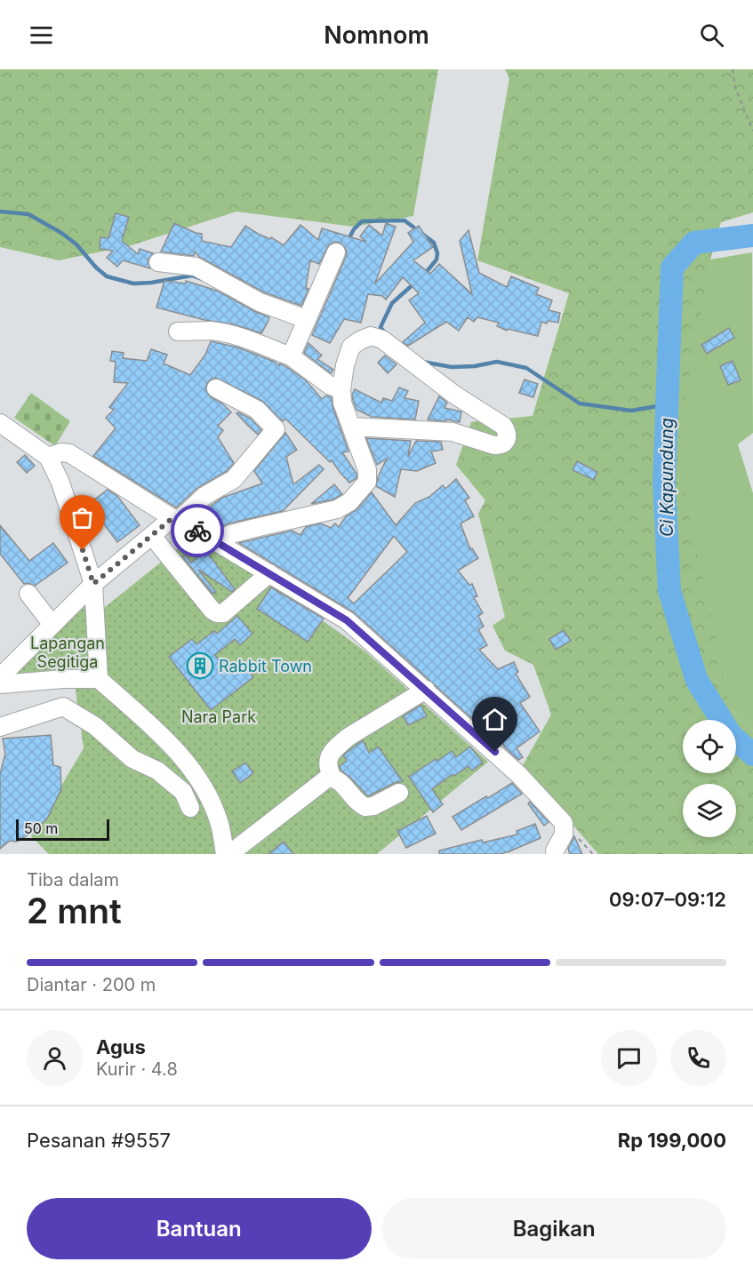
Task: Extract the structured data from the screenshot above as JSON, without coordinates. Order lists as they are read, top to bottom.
{
  "water": ["Ci Kapundung"],
  "parks": ["Lapangan Segitiga", "Nara Park"],
  "places": {
    "building": ["Rabbit Town"]
  },
  "scale_bar": "50 m",
  "page": {
    "header": "Nomnom",
    "scale": "50 m",
    "heading": ["2 mnt", "Tiba dalam", "09:07–09:12"],
    "panel": [
      "Agus",
      "Kurir · 4.8",
      "Pesanan #9557",
      "Rp 199,000"
    ],
    "bar": "Diantar · 200 m",
    "buttons": ["Bantuan", "Bagikan"]
  }
}
